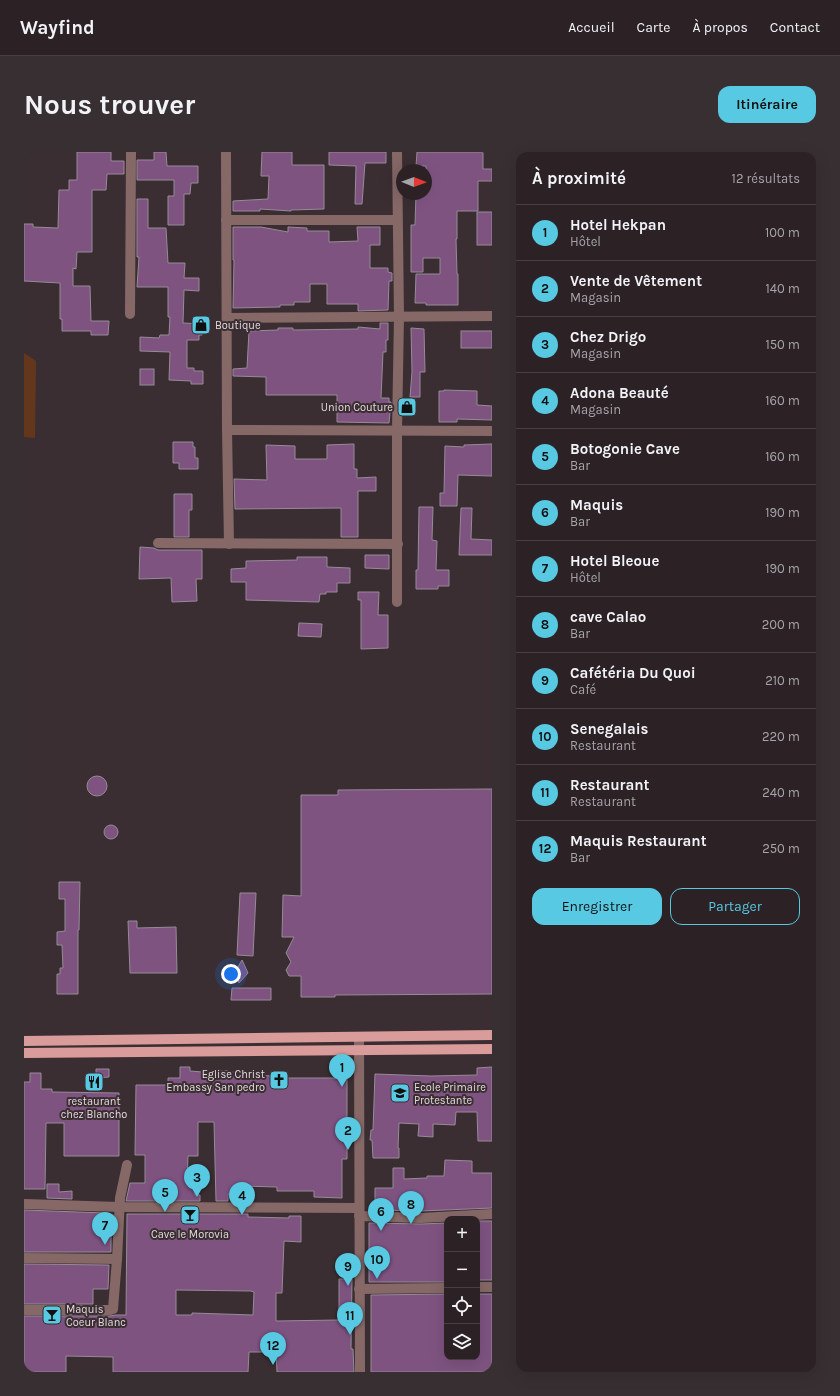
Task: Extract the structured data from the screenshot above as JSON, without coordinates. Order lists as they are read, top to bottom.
{
  "places": {
    "shop": ["Boutique", "Union Couture"],
    "church": ["Eglise Christ Embassy San pedro"],
    "restaurant": ["restaurant chez Blancho"],
    "school or university": ["Ecole Primaire Protestante"],
    "bar": ["Cave le Morovia", "Maquis Coeur Blanc"]
  },
  "north": "right",
  "page": {
    "header": "Wayfind",
    "nav": [
      "Accueil",
      "Carte",
      "À propos",
      "Contact"
    ],
    "buttons": [
      "Itinéraire",
      ["Enregistrer", "Partager"]
    ],
    "title": "Nous trouver",
    "heading": ["À proximité", "12 résultats"],
    "list": [
      {
        "mark": "1",
        "name": "Hotel Hekpan",
        "note": "Hôtel",
        "value": "100 m"
      },
      {
        "mark": "2",
        "name": "Vente de Vêtement",
        "note": "Magasin",
        "value": "140 m"
      },
      {
        "mark": "3",
        "name": "Chez Drigo",
        "note": "Magasin",
        "value": "150 m"
      },
      {
        "mark": "4",
        "name": "Adona Beauté",
        "note": "Magasin",
        "value": "160 m"
      },
      {
        "mark": "5",
        "name": "Botogonie Cave",
        "note": "Bar",
        "value": "160 m"
      },
      {
        "mark": "6",
        "name": "Maquis",
        "note": "Bar",
        "value": "190 m"
      },
      {
        "mark": "7",
        "name": "Hotel Bleoue",
        "note": "Hôtel",
        "value": "190 m"
      },
      {
        "mark": "8",
        "name": "cave Calao",
        "note": "Bar",
        "value": "200 m"
      },
      {
        "mark": "9",
        "name": "Cafétéria Du Quoi",
        "note": "Café",
        "value": "210 m"
      },
      {
        "mark": "10",
        "name": "Senegalais",
        "note": "Restaurant",
        "value": "220 m"
      },
      {
        "mark": "11",
        "name": "Restaurant",
        "note": "Restaurant",
        "value": "240 m"
      },
      {
        "mark": "12",
        "name": "Maquis Restaurant",
        "note": "Bar",
        "value": "250 m"
      }
    ],
    "pins": [
      "1",
      "2",
      "3",
      "5",
      "4",
      "8",
      "6",
      "7",
      "10",
      "9",
      "11",
      "12"
    ],
    "map_buttons": ["+", "−"]
  }
}
